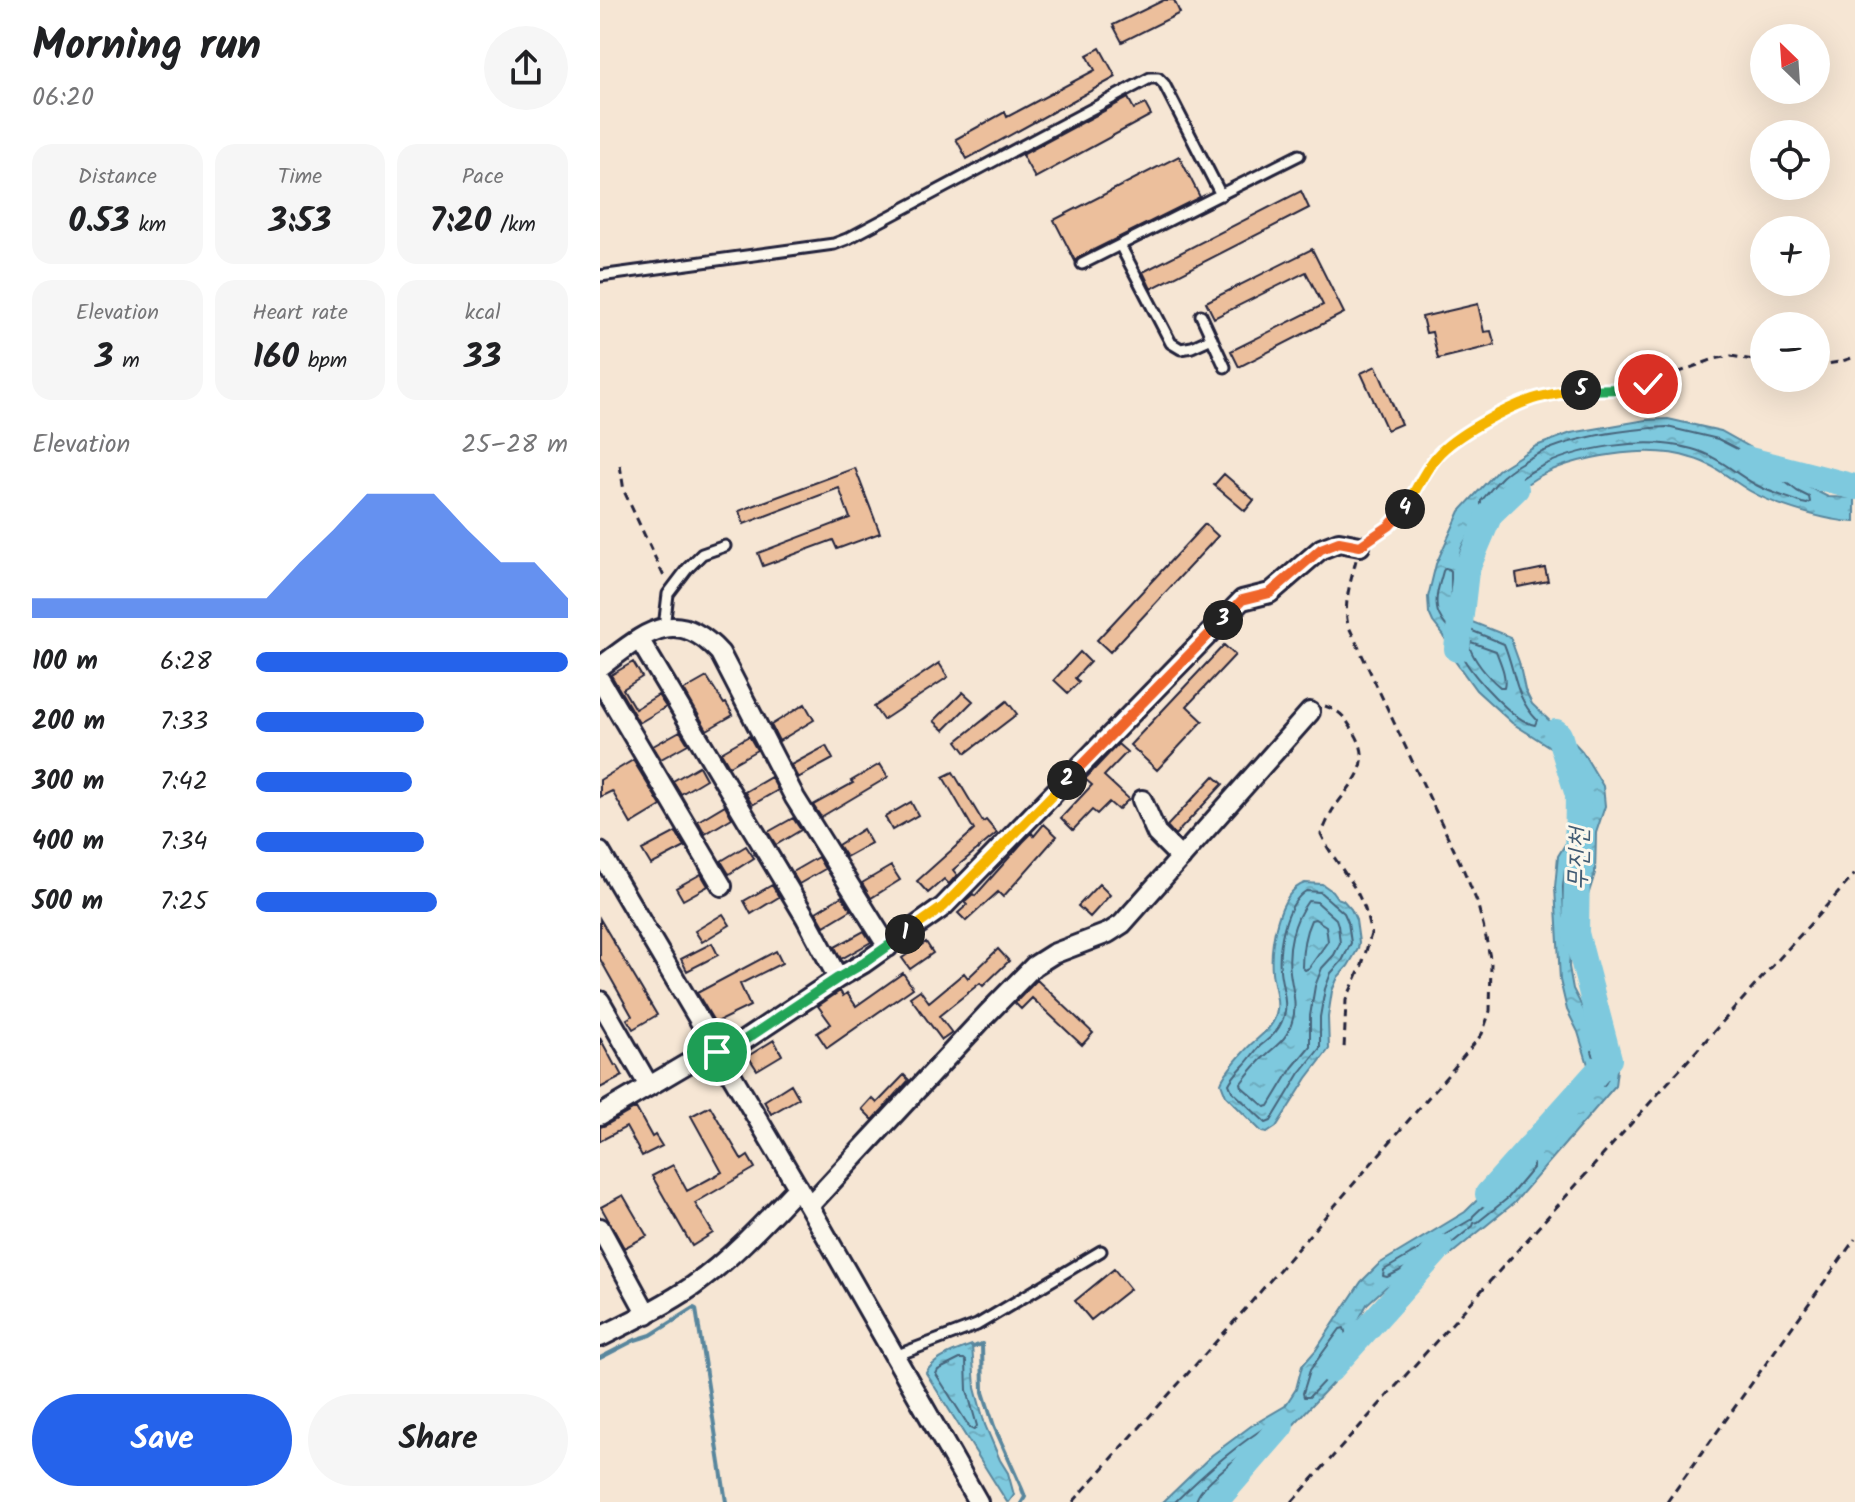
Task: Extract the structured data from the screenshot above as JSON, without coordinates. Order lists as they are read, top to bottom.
{
  "water": ["무진천"],
  "north": "top left",
  "page": {
    "heading": ["Morning run", "06:20"],
    "map_buttons": ["+", "−"],
    "stats": [
      ["Distance", "0.53 km"],
      ["Time", "3:53"],
      ["Pace", "7:20 /km"],
      ["Elevation", "3 m"],
      ["Heart rate", "160 bpm"],
      ["kcal", "33"]
    ],
    "pins": [
      "5",
      "4",
      "3",
      "2",
      "1"
    ],
    "chart": ["Elevation", "25–28 m"],
    "list": [
      {
        "name": "100 m",
        "note": "6:28"
      },
      {
        "name": "200 m",
        "note": "7:33"
      },
      {
        "name": "300 m",
        "note": "7:42"
      },
      {
        "name": "400 m",
        "note": "7:34"
      },
      {
        "name": "500 m",
        "note": "7:25"
      }
    ],
    "buttons": ["Save", "Share"]
  }
}
